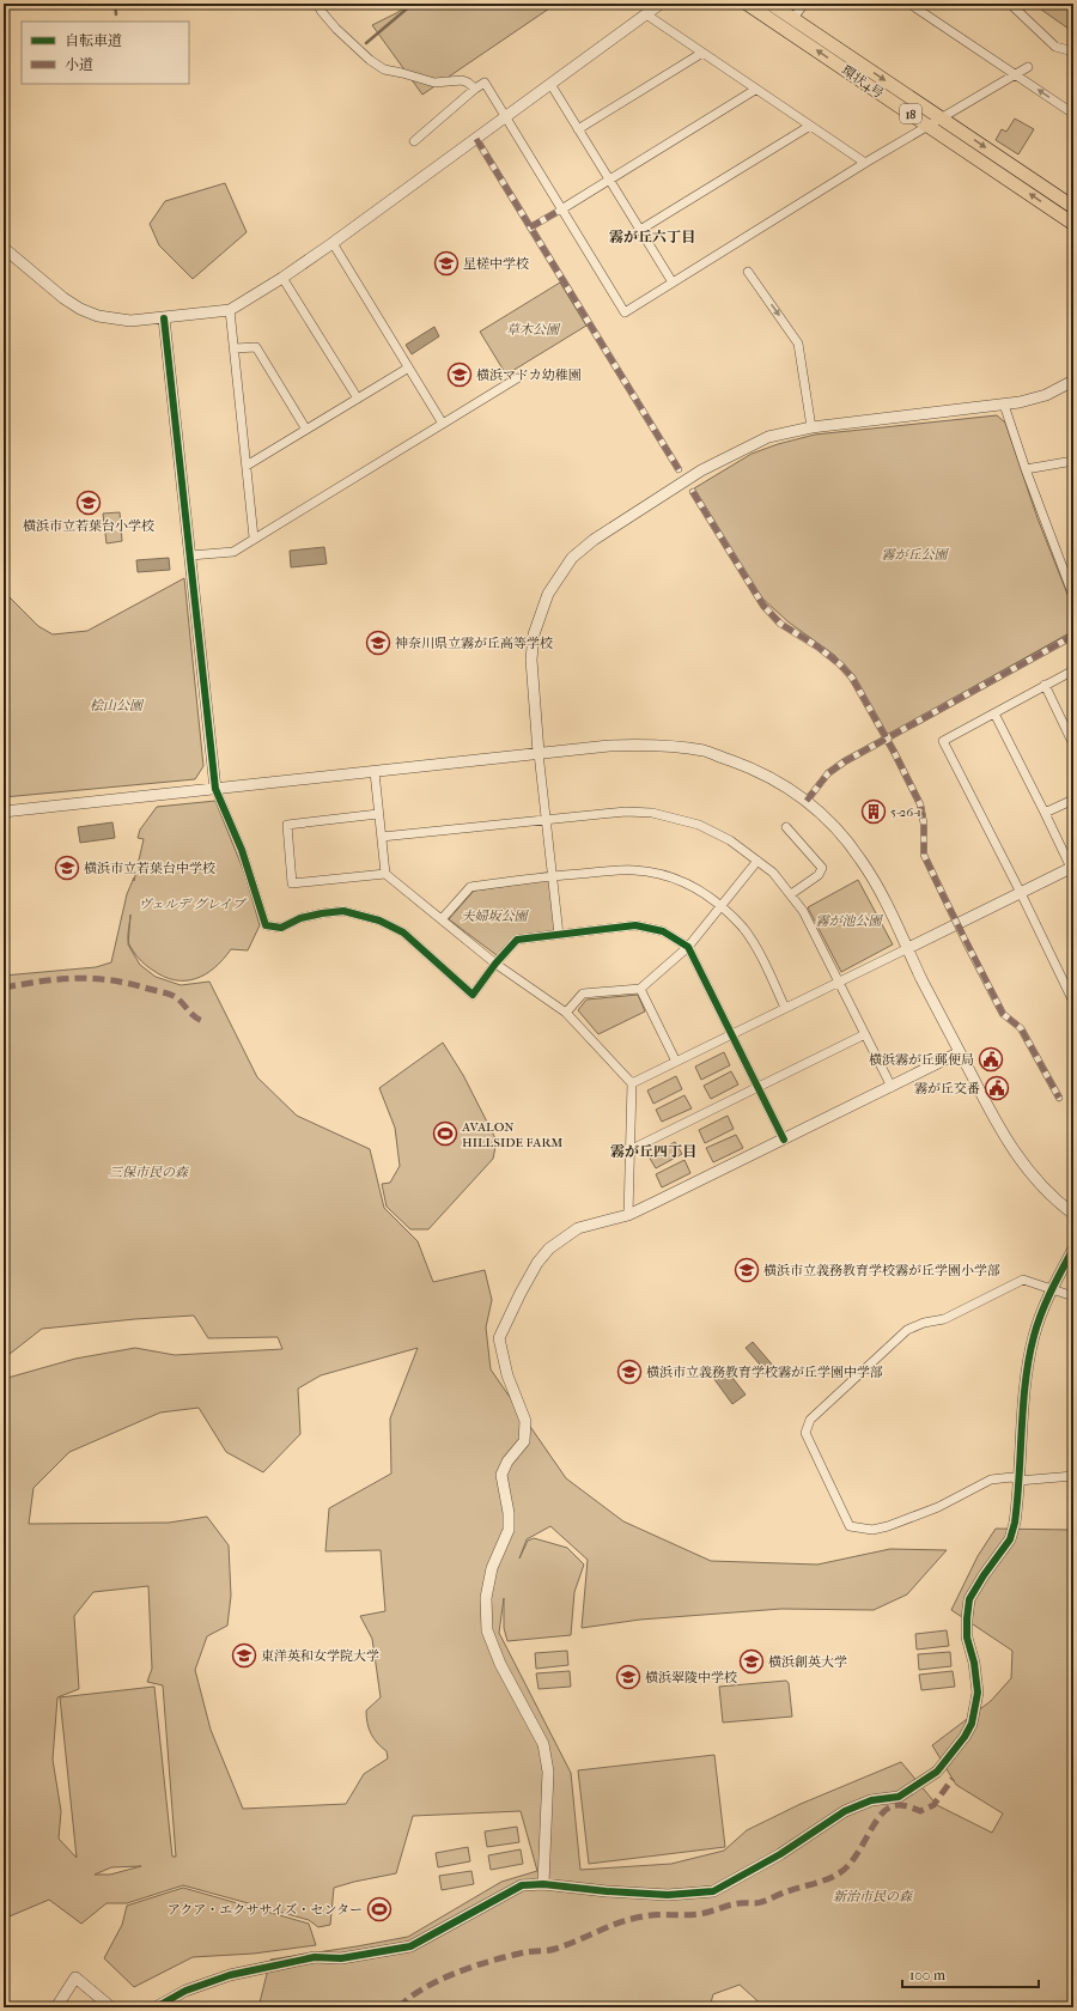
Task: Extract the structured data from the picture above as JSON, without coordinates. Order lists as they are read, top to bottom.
{
  "streets": {
    "main road": ["環状4号", "18"]
  },
  "districts": ["霧が丘六丁目", "霧が丘四丁目"],
  "parks": [
    "草木公園",
    "霧が丘公園",
    "桧山公園",
    "ヴェルデ グレイブ",
    "夫婦坂公園",
    "霧が池公園",
    "三保市民の森",
    "新治市民の森"
  ],
  "places": {
    "school or university": [
      "星槎中学校",
      "横浜マドカ幼稚園",
      "横浜市立若葉台小学校",
      "神奈川県立霧が丘高等学校",
      "横浜市立若葉台中学校",
      "横浜市立義務教育学校霧が丘学園小学部",
      "横浜市立義務教育学校霧が丘学園中学部",
      "東洋英和女学院大学",
      "横浜創英大学",
      "横浜翠陵中学校"
    ],
    "building": ["5-26-1"],
    "public building": ["横浜霧が丘郵便局", "霧が丘交番"],
    "sports": ["AVALON HILLSIDE FARM", "アクア・エクササイズ・センター"]
  },
  "legend": ["自転車道", "小道"],
  "scale_bar": "100 m"
}
